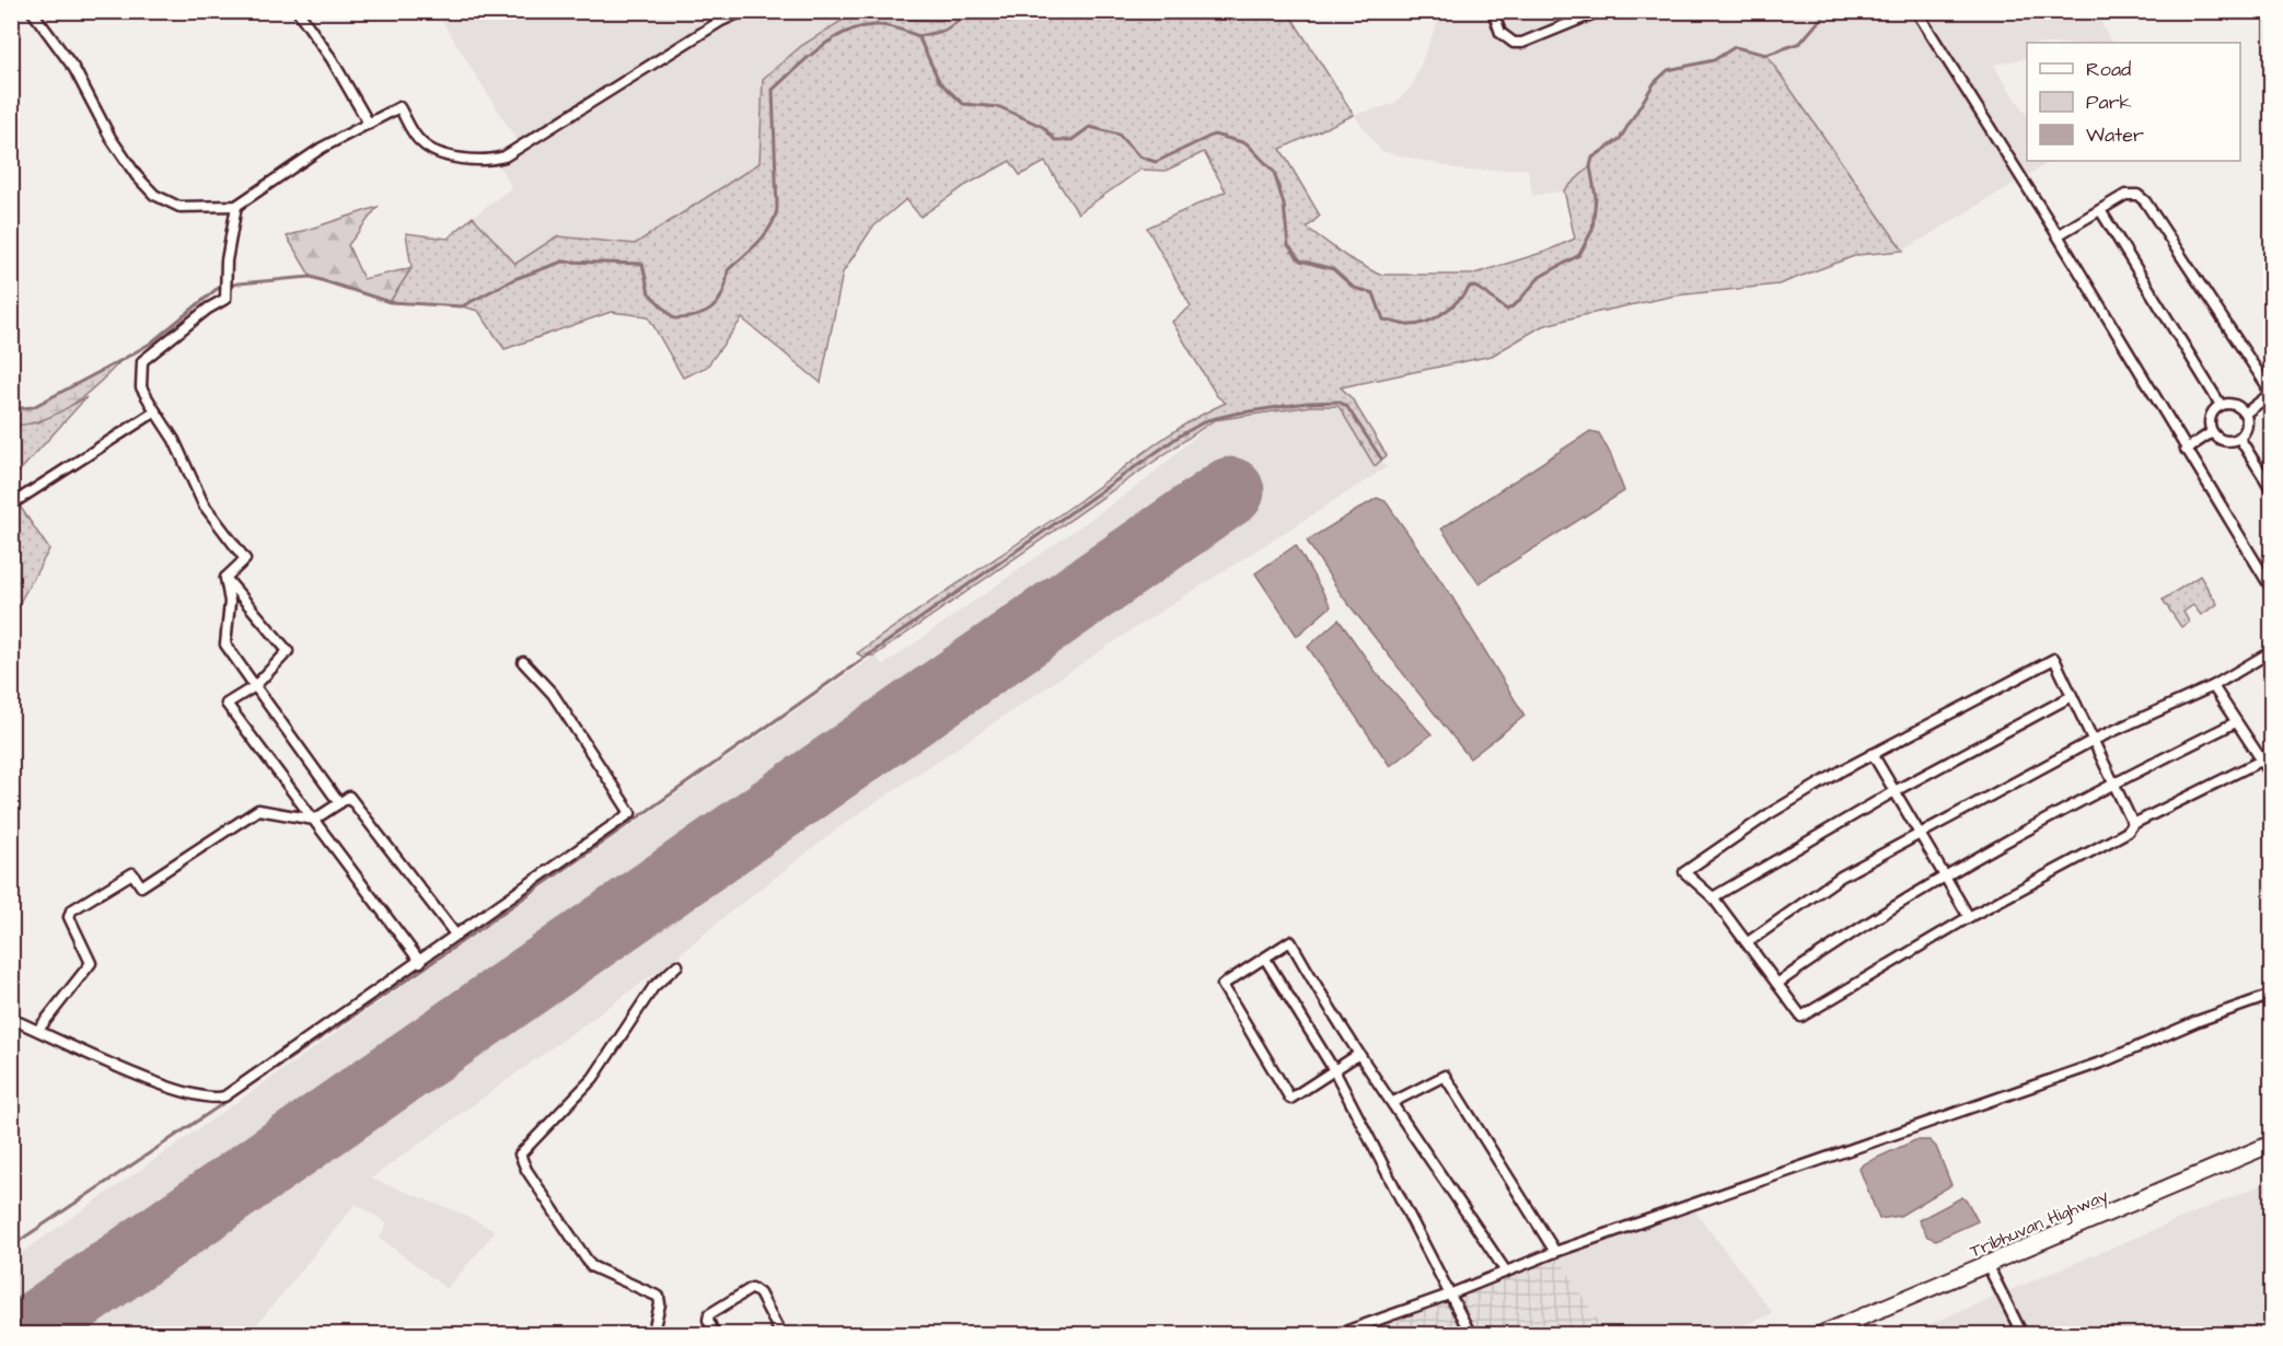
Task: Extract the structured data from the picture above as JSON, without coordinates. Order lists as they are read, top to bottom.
{
  "streets": {
    "highway": ["Tribhuvan Highway"]
  },
  "legend": ["Road", "Park", "Water"]
}
